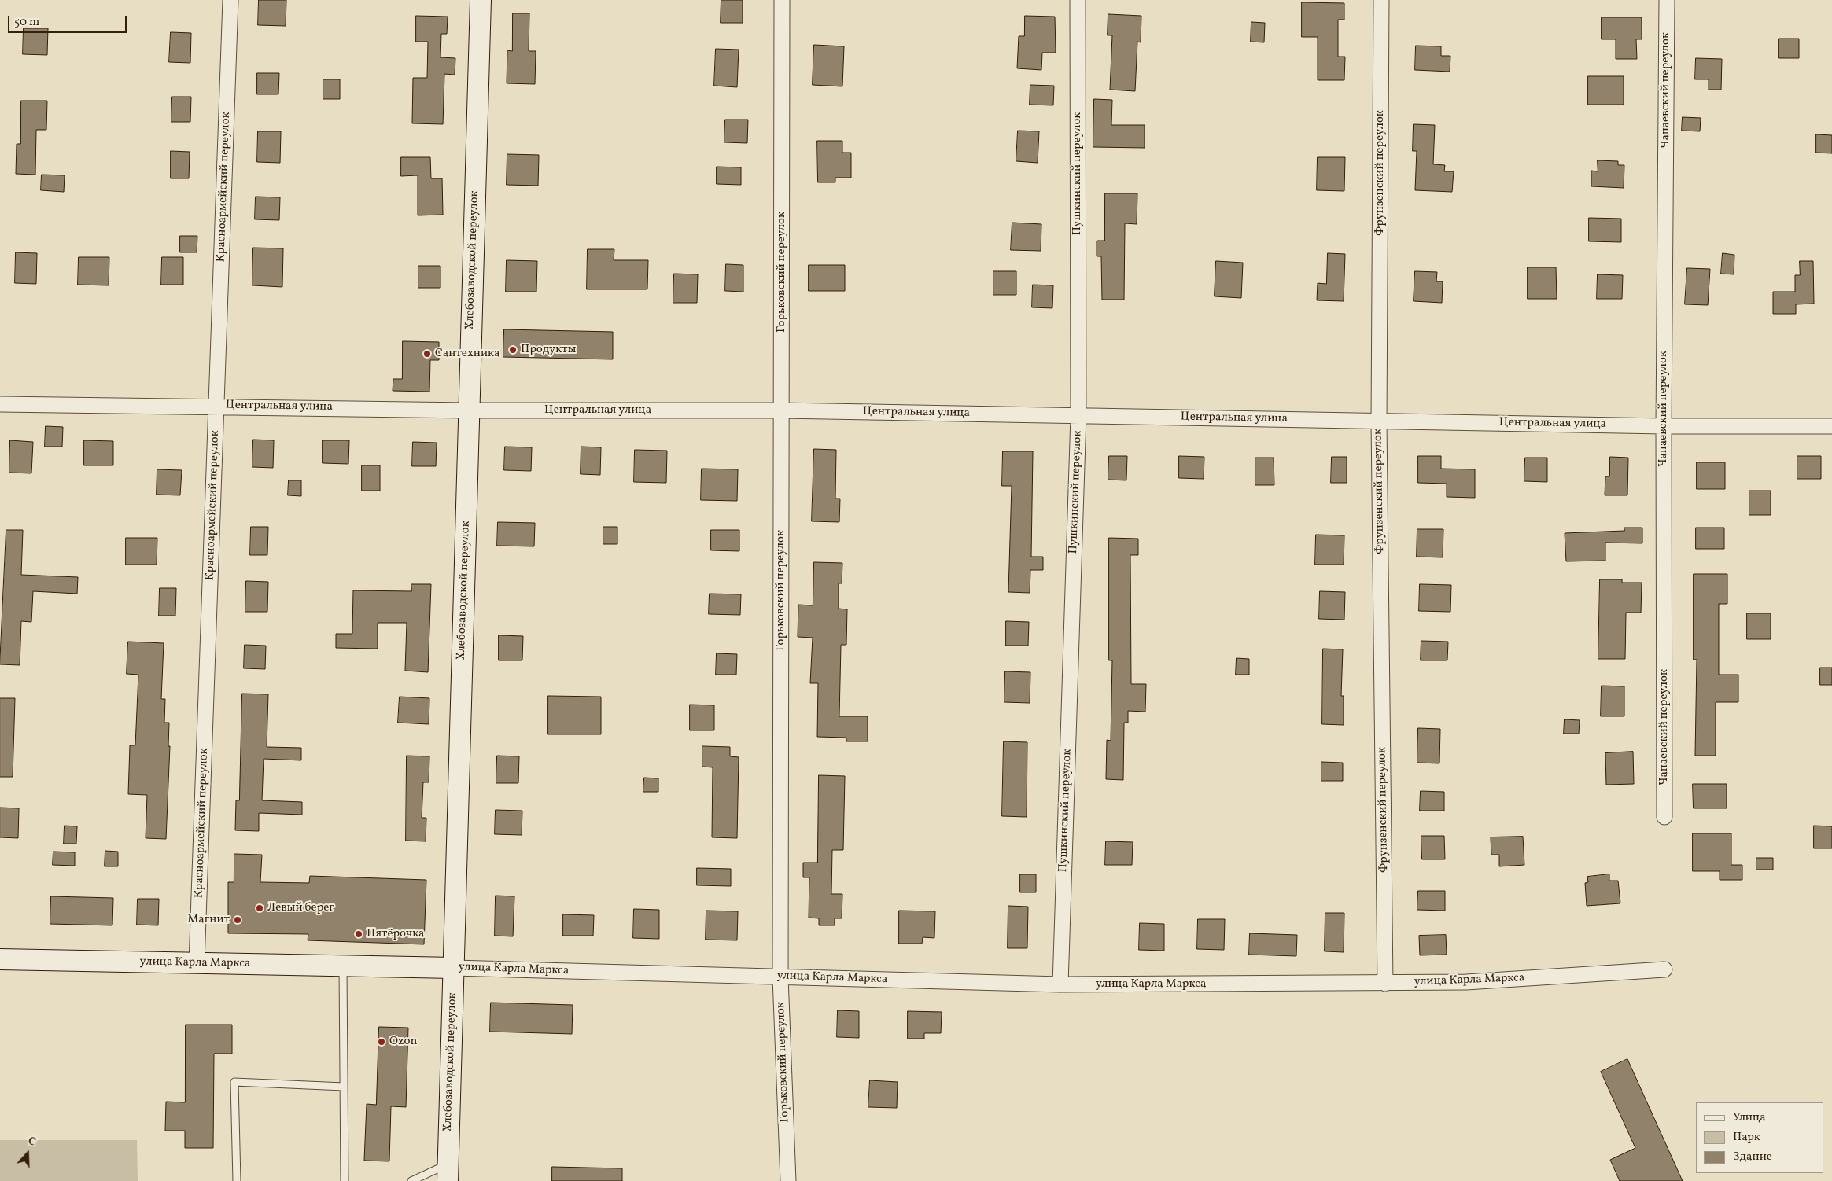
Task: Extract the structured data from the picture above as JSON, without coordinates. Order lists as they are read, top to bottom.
{
  "streets": {
    "street": [
      "Чапаевский переулок",
      "Фрунзенский переулок",
      "Пушкинский переулок",
      "Красноармейский переулок",
      "Хлебозаводской переулок",
      "Горьковский переулок",
      "Центральная улица",
      "улица Карла Маркса"
    ]
  },
  "crossings": [
    ["Чапаевский переулок", "Центральная улица"],
    ["Фрунзенский переулок", "Центральная улица"],
    ["Фрунзенский переулок", "улица Карла Маркса"],
    ["Пушкинский переулок", "Центральная улица"],
    ["Пушкинский переулок", "улица Карла Маркса"],
    ["Красноармейский переулок", "Центральная улица"],
    ["Красноармейский переулок", "улица Карла Маркса"],
    ["Хлебозаводской переулок", "Центральная улица"],
    ["Хлебозаводской переулок", "улица Карла Маркса"],
    ["Горьковский переулок", "Центральная улица"],
    ["Горьковский переулок", "улица Карла Маркса"]
  ],
  "places": [
    "Продукты",
    "Сантехника",
    "Левый берег",
    "Магнит",
    "Пятёрочка",
    "Ozon"
  ],
  "legend": ["Улица", "Парк", "Здание"],
  "scale_bar": "50 m",
  "north": "top"
}
